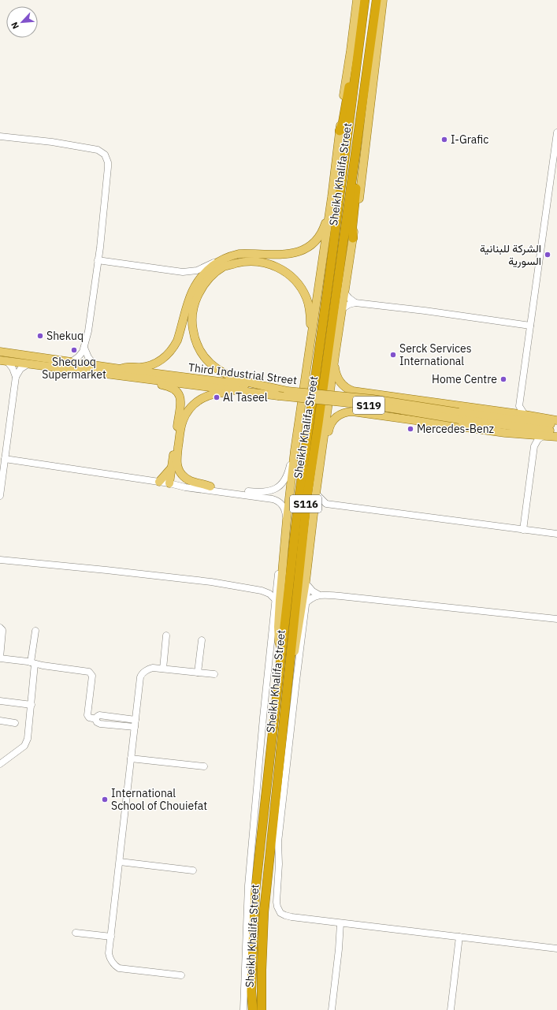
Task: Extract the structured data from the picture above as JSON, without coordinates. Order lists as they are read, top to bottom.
{
  "streets": {
    "highway": ["Sheikh Khalifa Street", "S116"],
    "main road": ["Third Industrial Street", "S119"]
  },
  "places": [
    "I-Grafic",
    "الشركة للبنانية السورية",
    "Shekuq",
    "Shequoq Supermarket",
    "Serck Services International",
    "Home Centre",
    "Al Taseel",
    "Mercedes-Benz",
    "International School of Chouiefat"
  ],
  "north": "bottom left"
}
